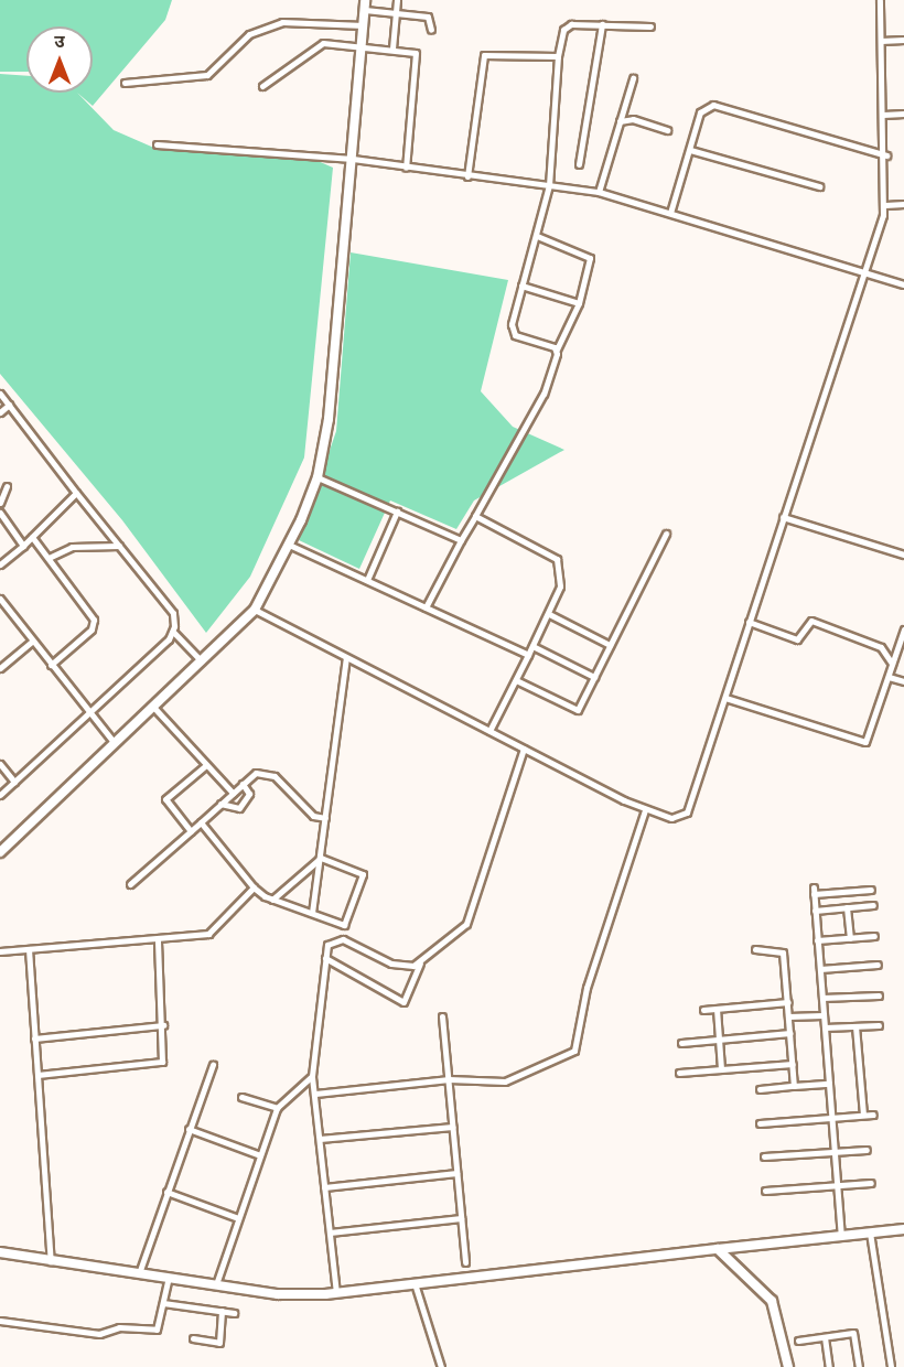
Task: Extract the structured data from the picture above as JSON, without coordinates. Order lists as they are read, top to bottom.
{
  "north": "top"
}
